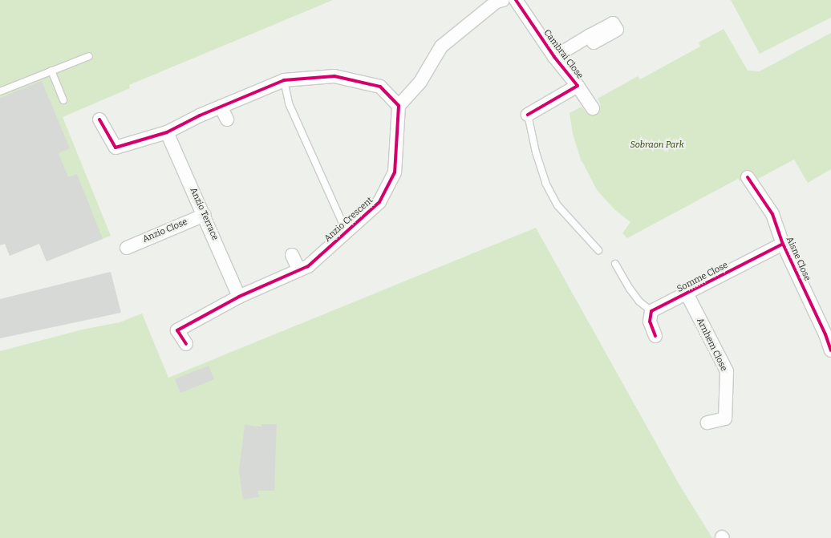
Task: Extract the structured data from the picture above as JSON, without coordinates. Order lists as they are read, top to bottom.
{
  "streets": {
    "street": [
      "Cambrai Close",
      "Anzio Terrace",
      "Anzio Crescent",
      "Anzio Close",
      "Aisne Close",
      "Somme Close",
      "Arnhem Close"
    ]
  },
  "crossings": [
    ["Anzio Terrace", "Anzio Crescent"],
    ["Anzio Terrace", "Anzio Close"],
    ["Aisne Close", "Somme Close"],
    ["Somme Close", "Arnhem Close"]
  ],
  "parks": ["Sobraon Park"]
}
